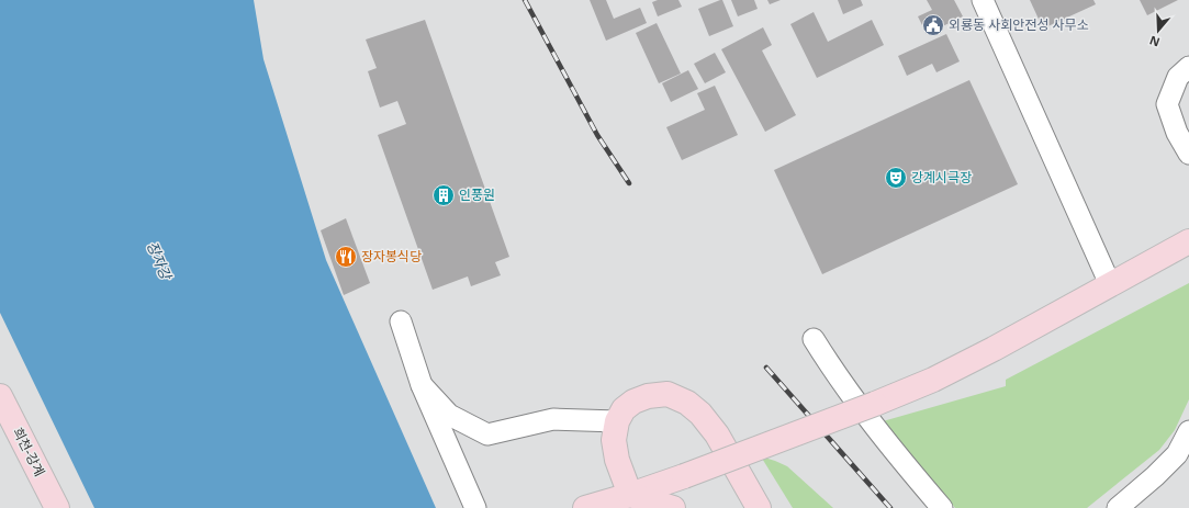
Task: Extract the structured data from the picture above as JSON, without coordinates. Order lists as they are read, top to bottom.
{
  "streets": {
    "main road": ["희천-강계"]
  },
  "water": ["장자강"],
  "places": {
    "public building": ["외룡동 사회안전성 사무소"],
    "theatre": ["강계시극장"],
    "building": ["인풍원"],
    "restaurant": ["장자봉식당"]
  },
  "north": "bottom"
}
